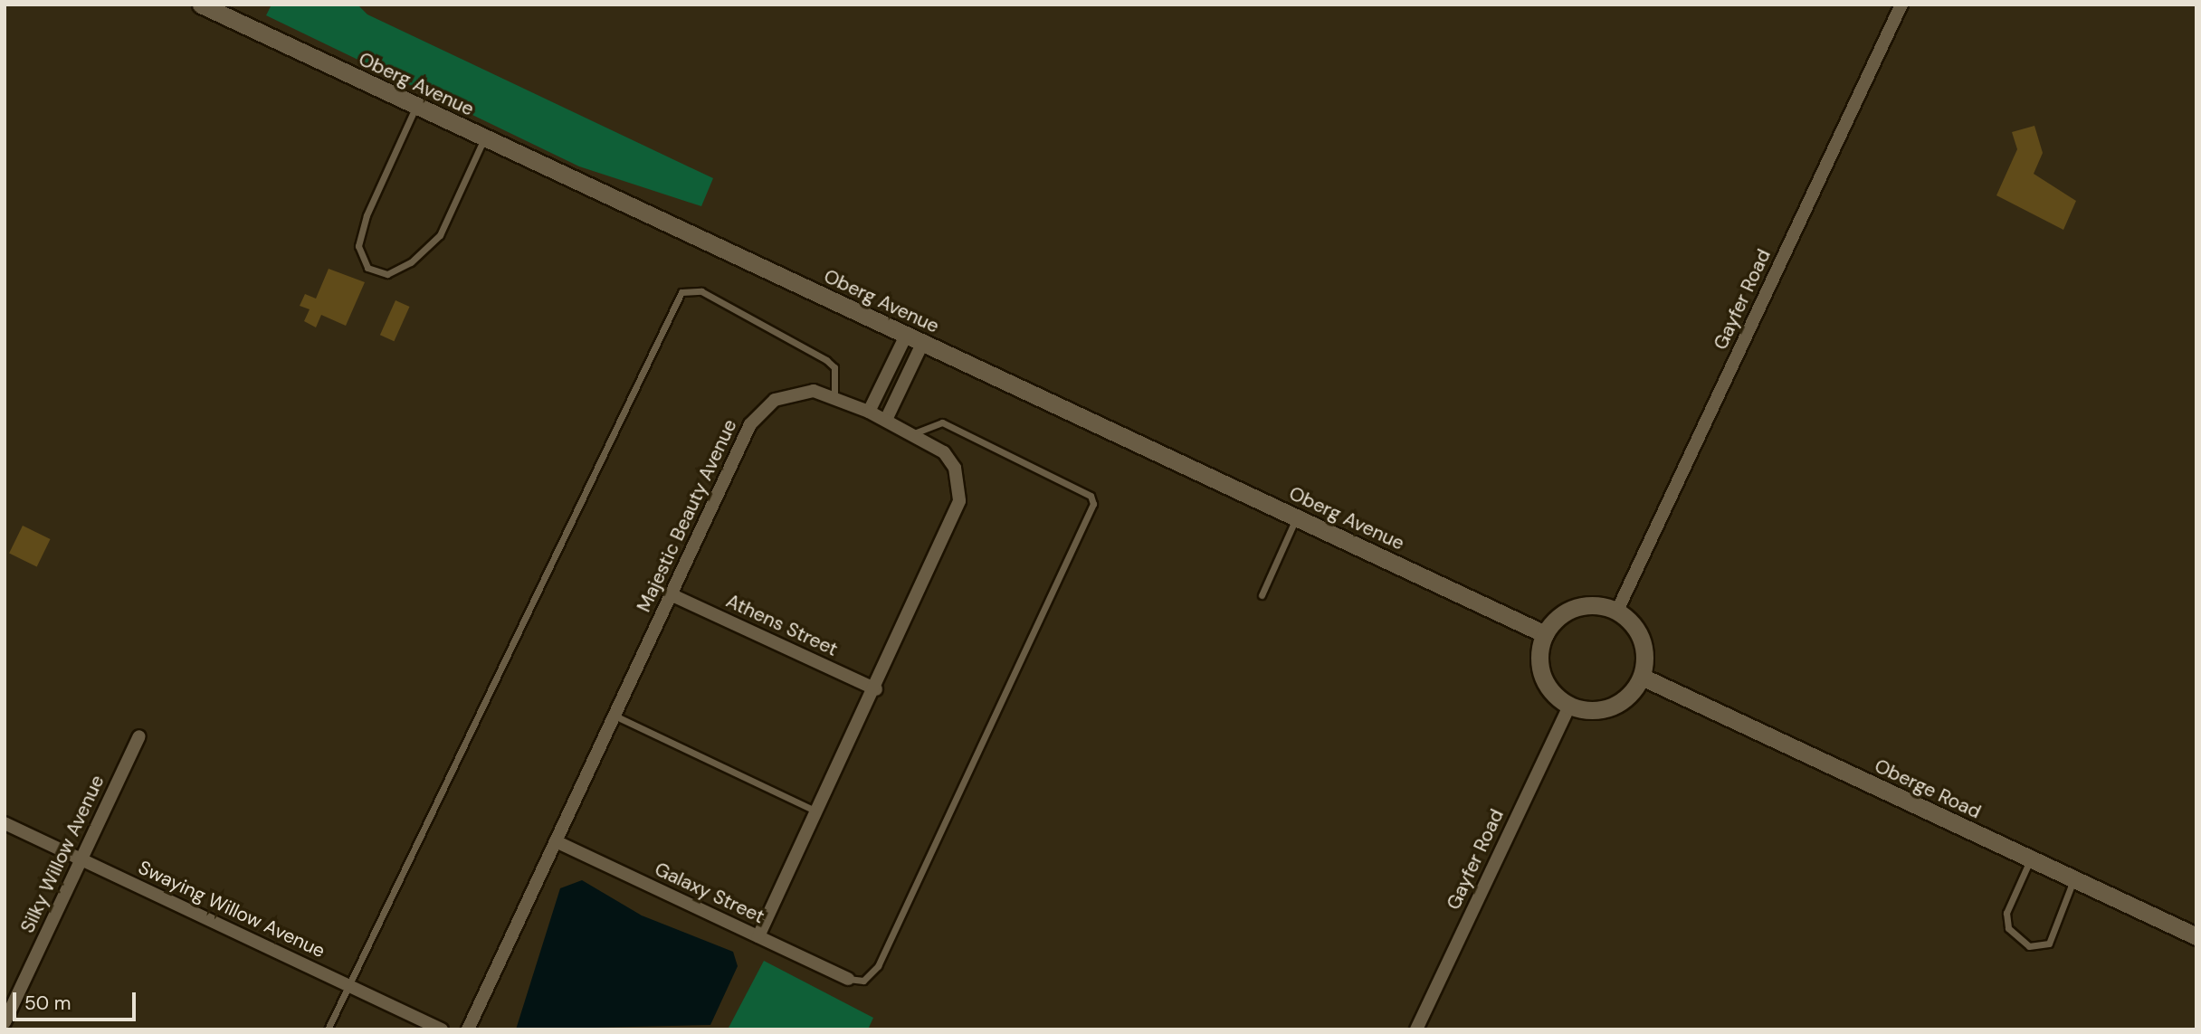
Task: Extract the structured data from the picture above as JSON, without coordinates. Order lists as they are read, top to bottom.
{
  "streets": {
    "street": [
      "Oberg Avenue",
      "Gayfer Road",
      "Majestic Beauty Avenue",
      "Athens Street",
      "Oberge Road",
      "Silky Willow Avenue",
      "Galaxy Street",
      "Swaying Willow Avenue"
    ]
  },
  "crossings": [
    ["Oberg Avenue", "Gayfer Road"],
    ["Oberg Avenue", "Oberge Road"],
    ["Gayfer Road", "Oberge Road"],
    ["Majestic Beauty Avenue", "Athens Street"],
    ["Majestic Beauty Avenue", "Galaxy Street"],
    ["Silky Willow Avenue", "Swaying Willow Avenue"]
  ],
  "scale_bar": "50 m"
}
